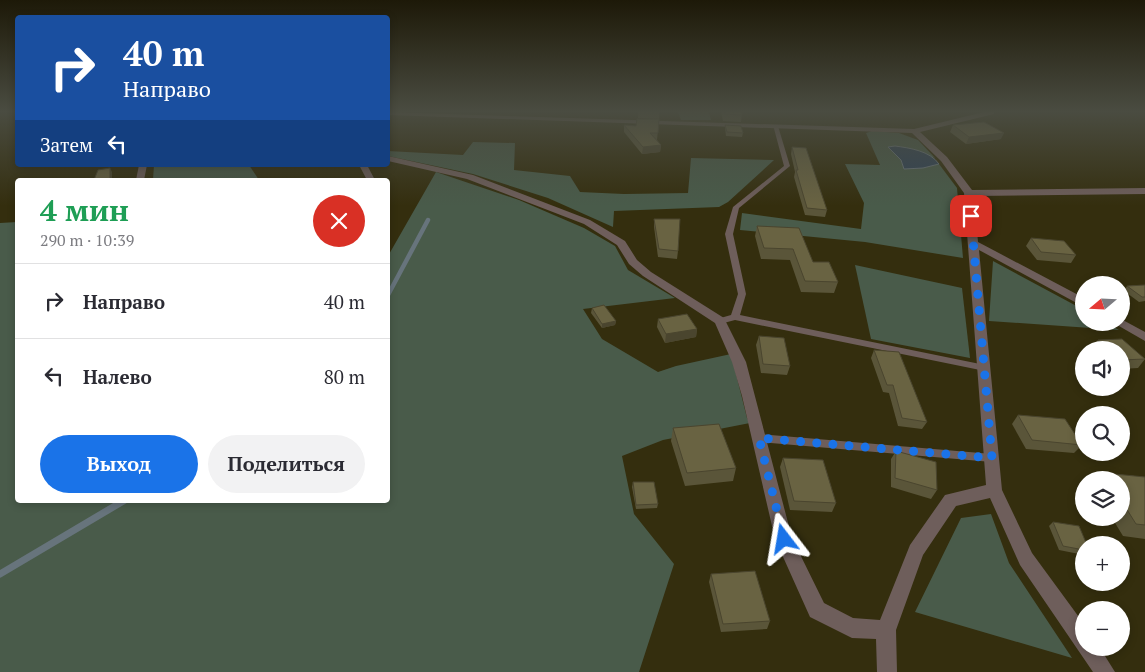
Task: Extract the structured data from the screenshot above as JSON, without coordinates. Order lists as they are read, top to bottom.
{
  "north": "left",
  "page": {
    "turn": ["40 m", "Направо"],
    "then": "Затем",
    "heading": ["4 мин", "290 m · 10:39"],
    "list": [
      {
        "name": "Направо",
        "value": "40 m"
      },
      {
        "name": "Налево",
        "value": "80 m"
      }
    ],
    "map_buttons": ["+", "−"],
    "buttons": ["Выход", "Поделиться"]
  }
}
